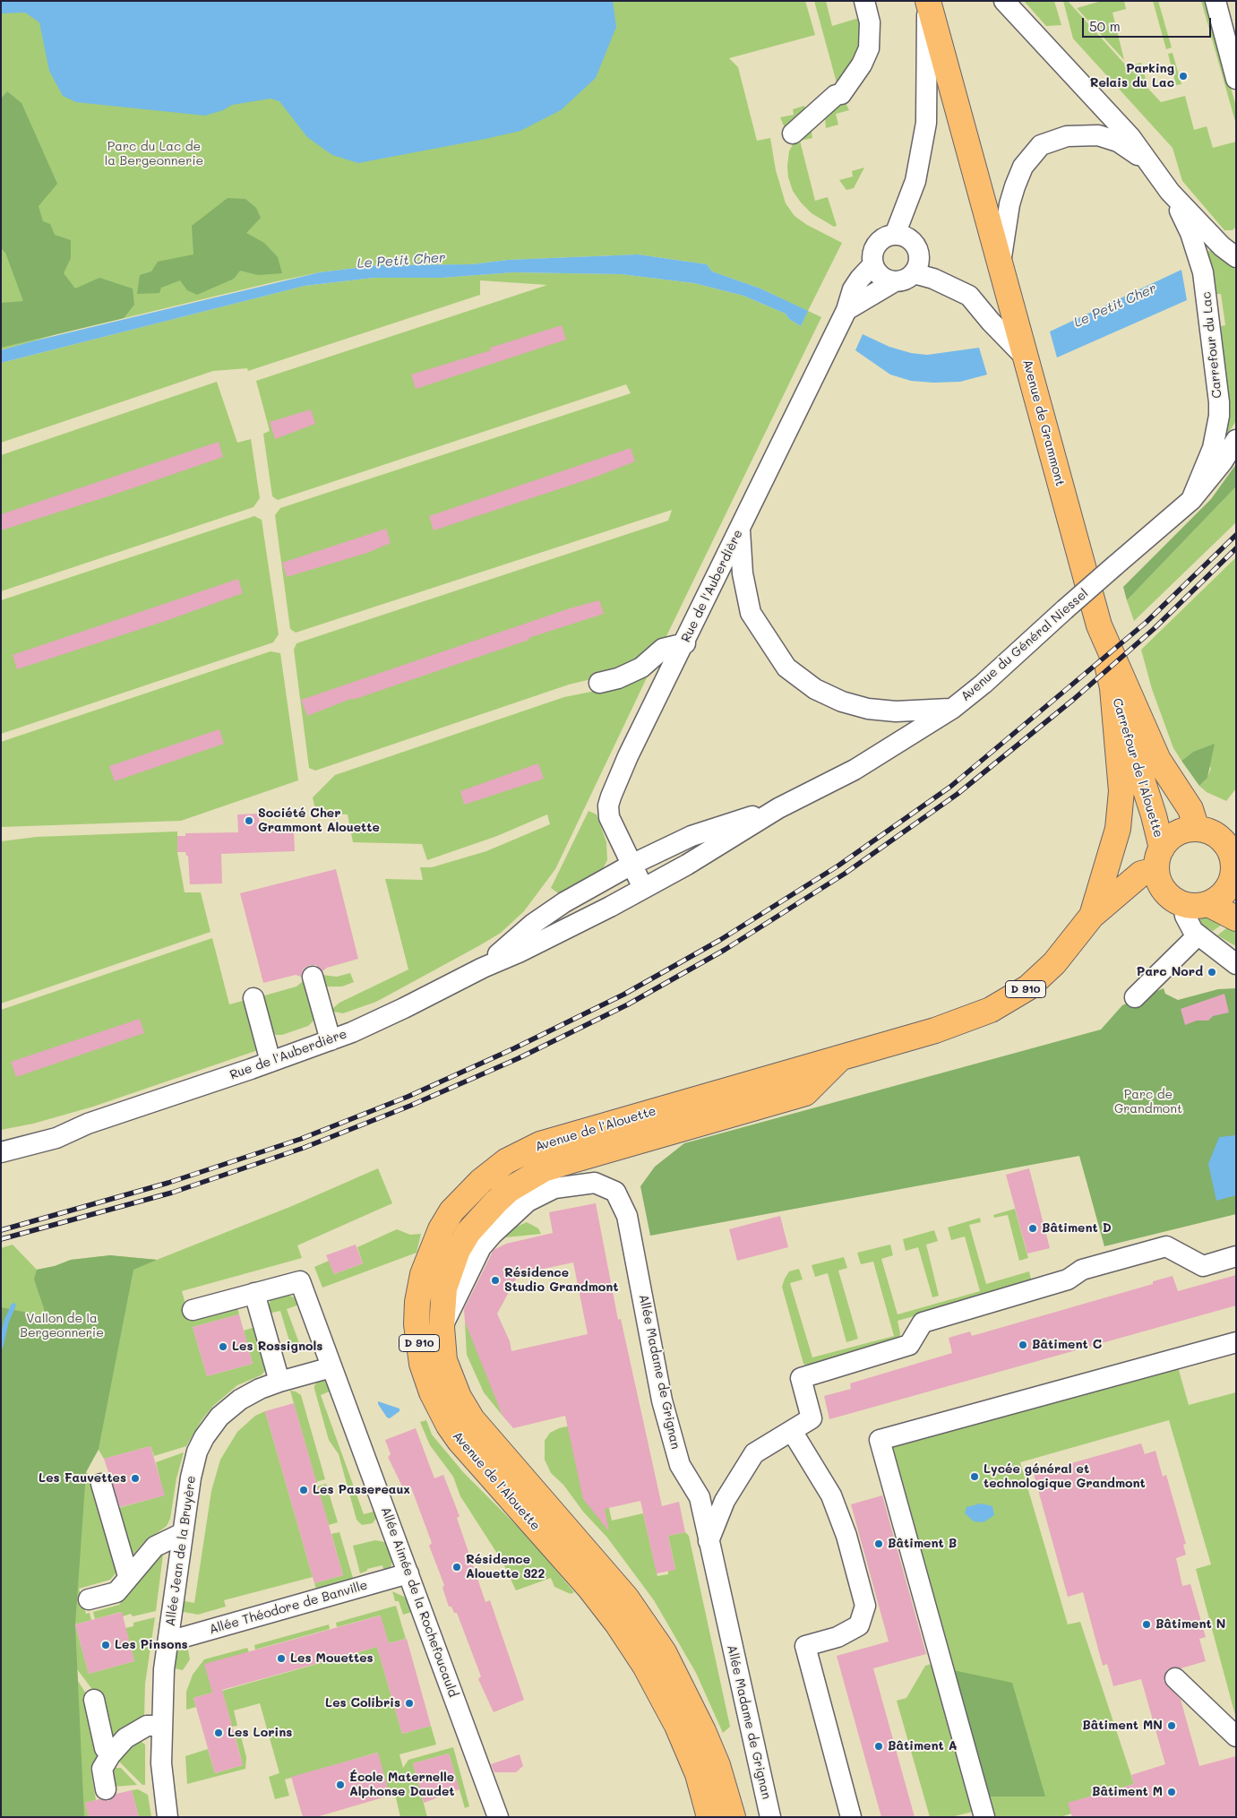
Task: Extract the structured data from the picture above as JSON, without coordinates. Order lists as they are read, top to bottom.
{
  "streets": {
    "main road": [
      "Avenue de Grammont",
      "Carrefour de l'Alouette",
      "D 910",
      "Avenue de l'Alouette"
    ],
    "street": [
      "Carrefour du Lac",
      "Rue de l'Auberdière",
      "Avenue du Général Niessel",
      "Allée Madame de Grignan",
      "Allée Jean de la Bruyère",
      "Allée Aimée de la Rochefoucauld",
      "Allée Théodore de Banville"
    ]
  },
  "crossings": [
    ["Carrefour du Lac", "Avenue de Grammont"],
    ["Carrefour du Lac", "Avenue du Général Niessel"],
    ["Avenue de Grammont", "Carrefour de l'Alouette"],
    ["Rue de l'Auberdière", "Avenue du Général Niessel"],
    ["Carrefour de l'Alouette", "Avenue de l'Alouette"],
    ["Avenue de l'Alouette", "Allée Madame de Grignan"],
    ["Allée Jean de la Bruyère", "Allée Aimée de la Rochefoucauld"],
    ["Allée Jean de la Bruyère", "Allée Théodore de Banville"],
    ["Allée Aimée de la Rochefoucauld", "Allée Théodore de Banville"]
  ],
  "water": ["Le Petit Cher"],
  "parks": ["Parc du Lac de la Bergeonnerie", "Parc de Grandmont", "Vallon de la Bergeonnerie"],
  "places": [
    "Parking Relais du Lac",
    "Société Cher Grammont Alouette",
    "Parc Nord",
    "Bâtiment D",
    "Résidence Studio Grandmont",
    "Bâtiment C",
    "Les Rossignols",
    "Lycée général et technologique Grandmont",
    "Les Fauvettes",
    "Les Passereaux",
    "Bâtiment B",
    "Résidence Alouette 322",
    "Bâtiment N",
    "Les Pinsons",
    "Les Mouettes",
    "Les Colibris",
    "Bâtiment MN",
    "Les Lorins",
    "Bâtiment A",
    "École Maternelle Alphonse Daudet",
    "Bâtiment M"
  ],
  "scale_bar": "50 m"
}
